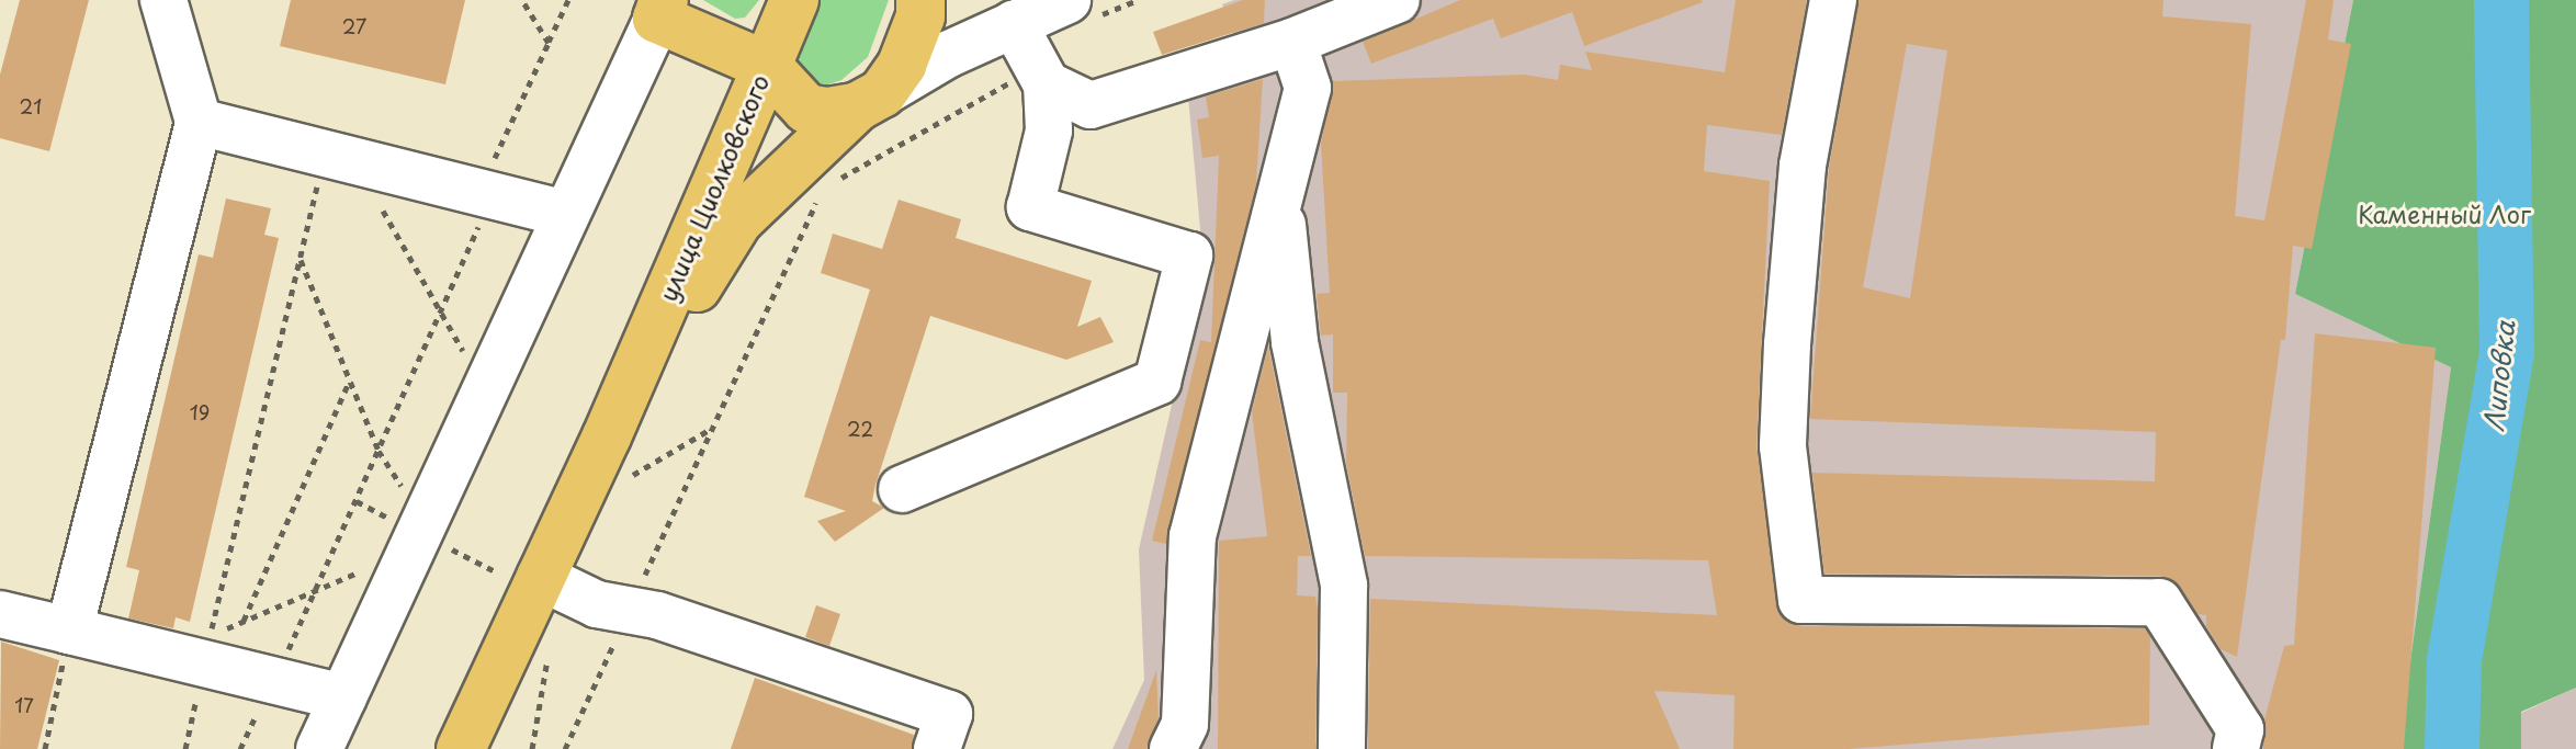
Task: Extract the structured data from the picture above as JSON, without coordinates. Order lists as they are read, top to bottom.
{
  "streets": {
    "main road": ["улица Циолковского"]
  },
  "water": ["Липовка"],
  "parks": ["Каменный Лог"],
  "house_numbers": [
    "27",
    "21",
    "19",
    "22",
    "17"
  ]
}
